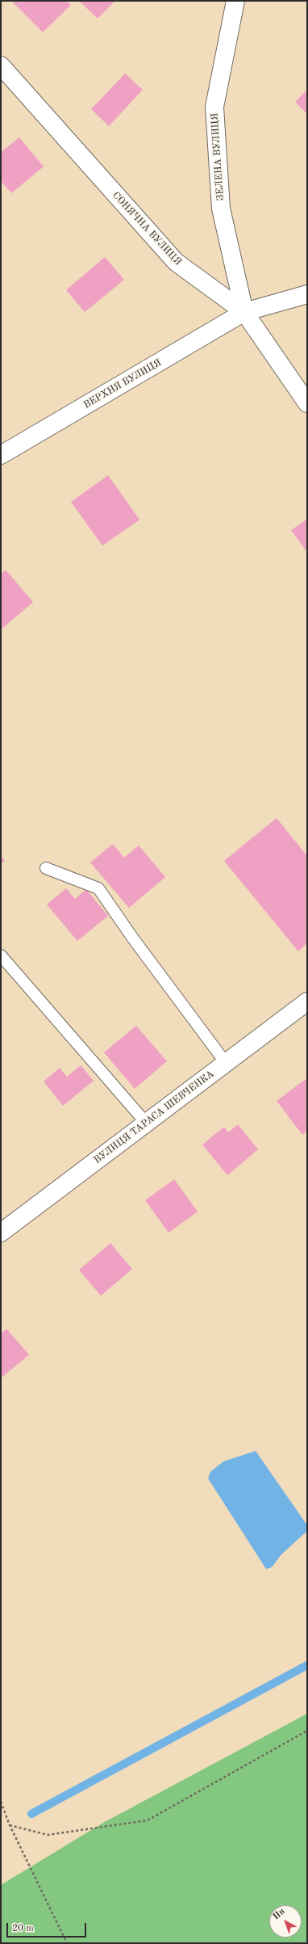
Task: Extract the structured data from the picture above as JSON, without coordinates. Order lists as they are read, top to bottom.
{
  "streets": {
    "street": [
      "ЗЕЛЕНА ВУЛИЦЯ",
      "СОНЯЧНА ВУЛИЦЯ",
      "ВЕРХНЯ ВУЛИЦЯ",
      "ВУЛИЦЯ ТАРАСА ШЕВЧЕНКА"
    ]
  },
  "crossings": [
    ["ЗЕЛЕНА ВУЛИЦЯ", "СОНЯЧНА ВУЛИЦЯ"],
    ["ЗЕЛЕНА ВУЛИЦЯ", "ВЕРХНЯ ВУЛИЦЯ"],
    ["СОНЯЧНА ВУЛИЦЯ", "ВЕРХНЯ ВУЛИЦЯ"]
  ],
  "scale_bar": "20 m",
  "north": "top left"
}
